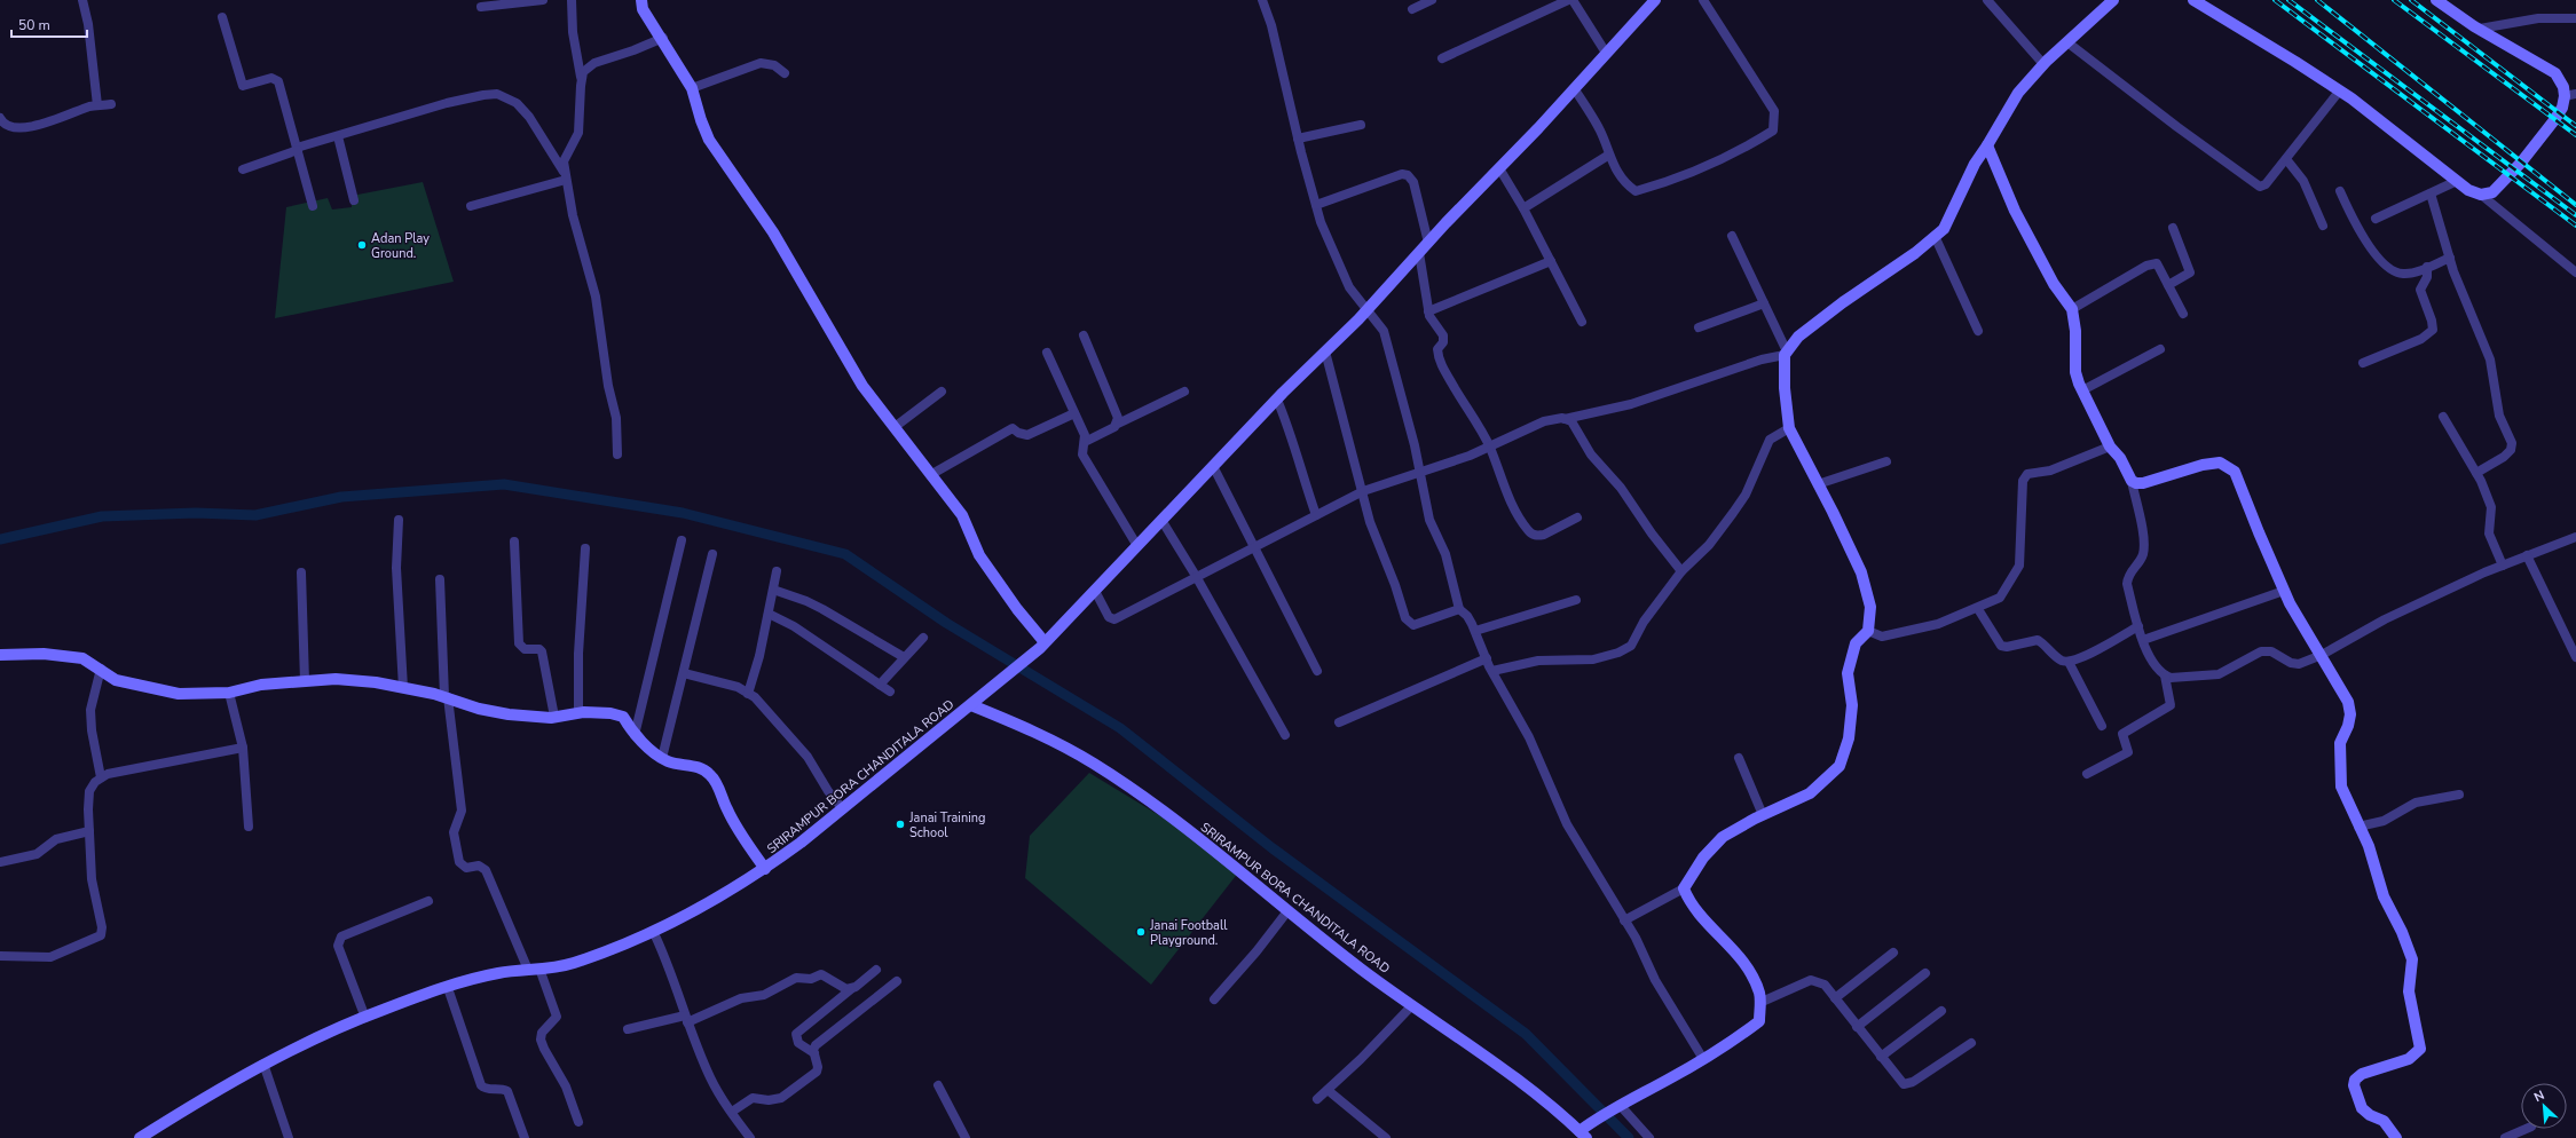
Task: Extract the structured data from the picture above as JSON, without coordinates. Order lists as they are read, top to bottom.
{
  "streets": {
    "street": ["SRIRAMPUR BORA CHANDITALA ROAD"]
  },
  "places": ["Adan Play Ground.", "Janai Training School", "Janai Football Playground."],
  "scale_bar": "50 m",
  "north": "top left"
}
